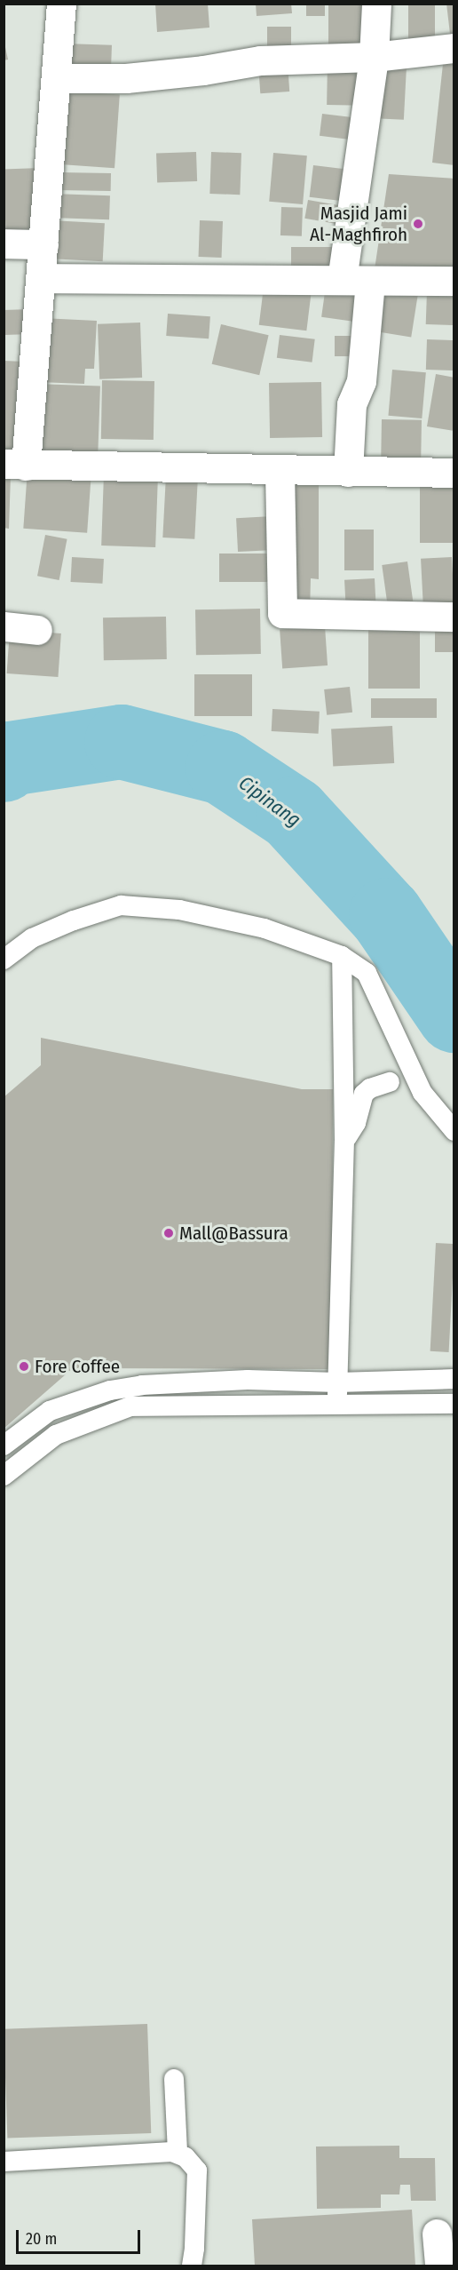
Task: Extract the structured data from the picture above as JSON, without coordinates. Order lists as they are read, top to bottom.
{
  "water": ["Cipinang"],
  "places": ["Masjid Jami Al-Maghfiroh", "Mall@Bassura", "Fore Coffee"],
  "scale_bar": "20 m"
}
